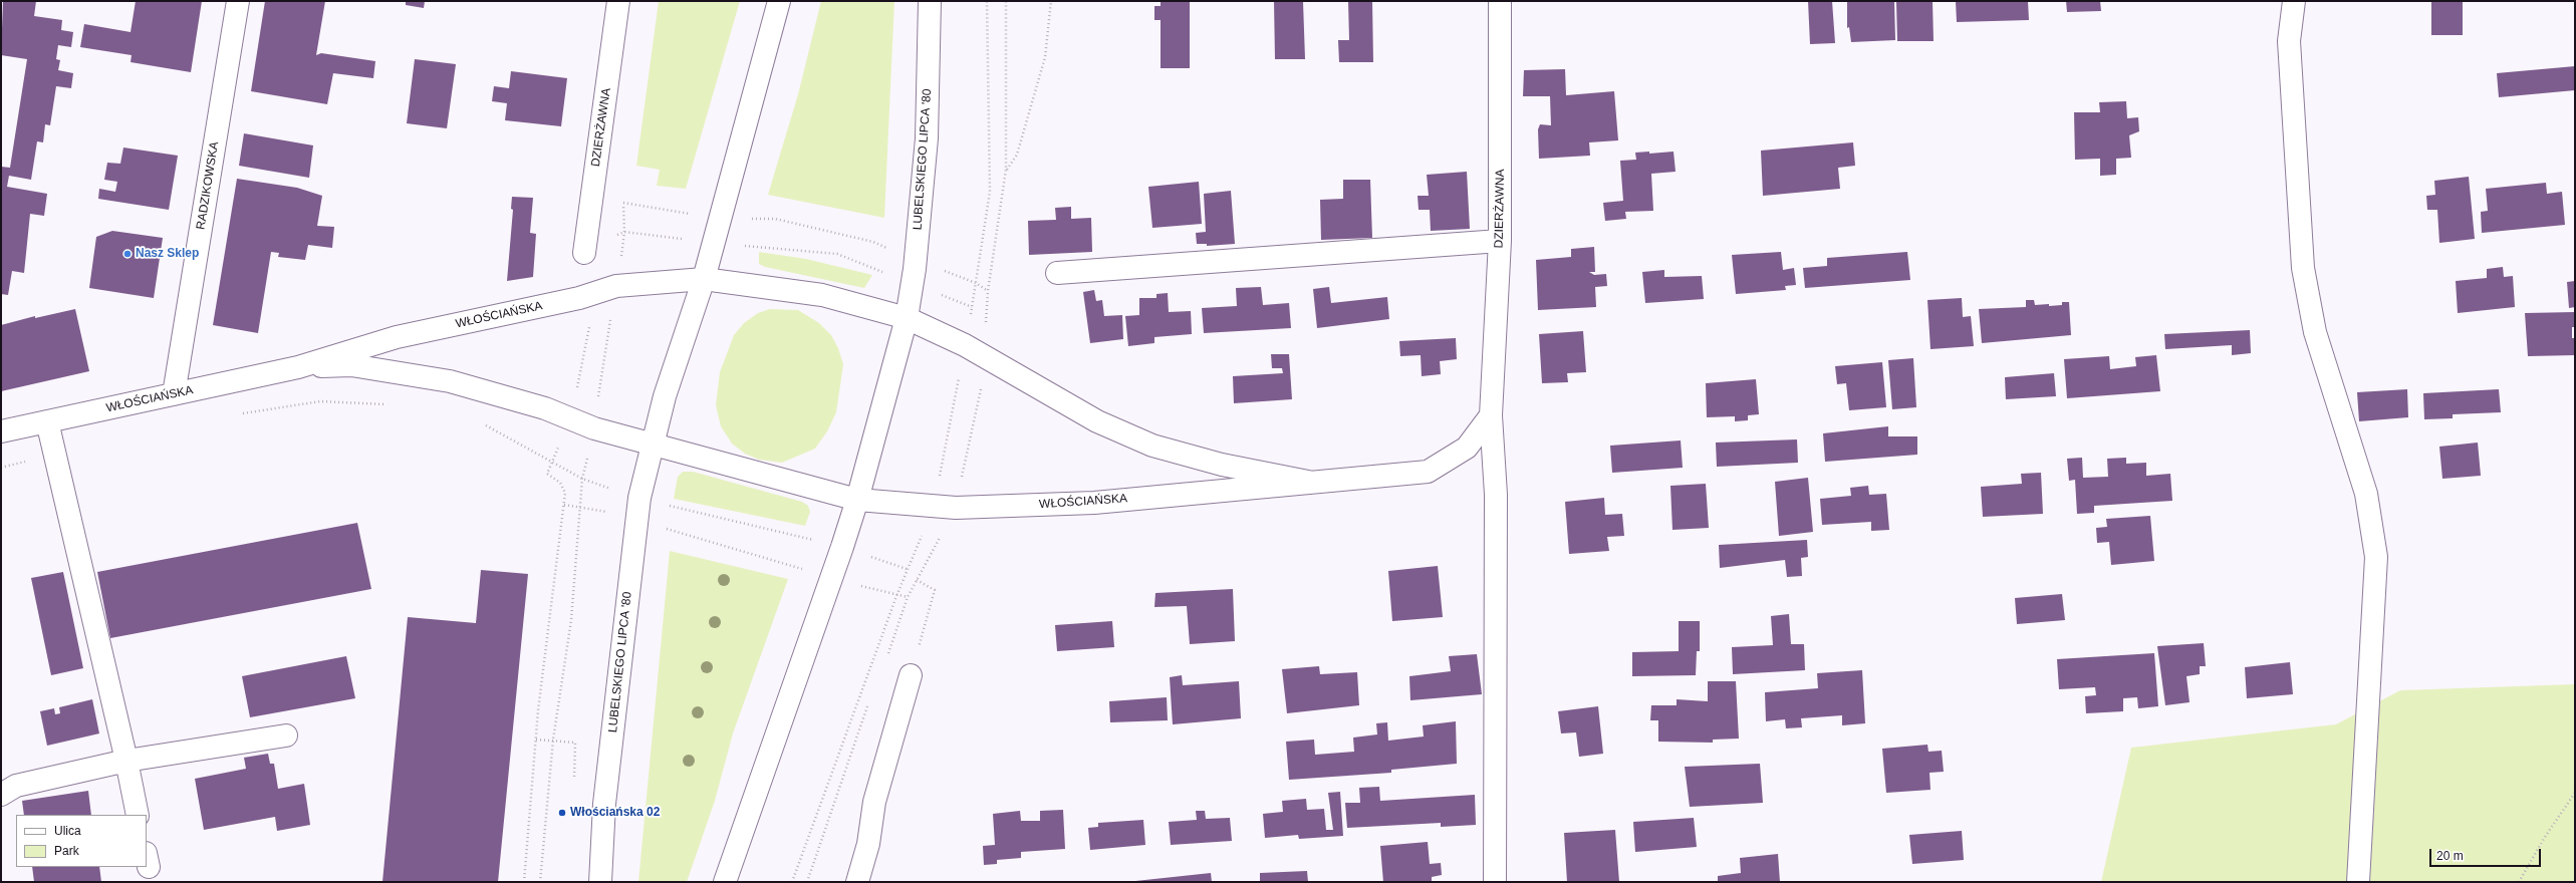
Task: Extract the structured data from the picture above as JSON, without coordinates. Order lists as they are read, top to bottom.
{
  "streets": {
    "street": [
      "DZIERŻAWNA",
      "LUBELSKIEGO LIPCA '80",
      "RADZIKOWSKA",
      "WŁOŚCIAŃSKA"
    ]
  },
  "crossings": [
    ["DZIERŻAWNA", "WŁOŚCIAŃSKA"],
    ["LUBELSKIEGO LIPCA '80", "WŁOŚCIAŃSKA"],
    ["RADZIKOWSKA", "WŁOŚCIAŃSKA"]
  ],
  "places": ["Nasz Sklep", "Włościańska 02"],
  "legend": ["Ulica", "Park"],
  "scale_bar": "20 m"
}
